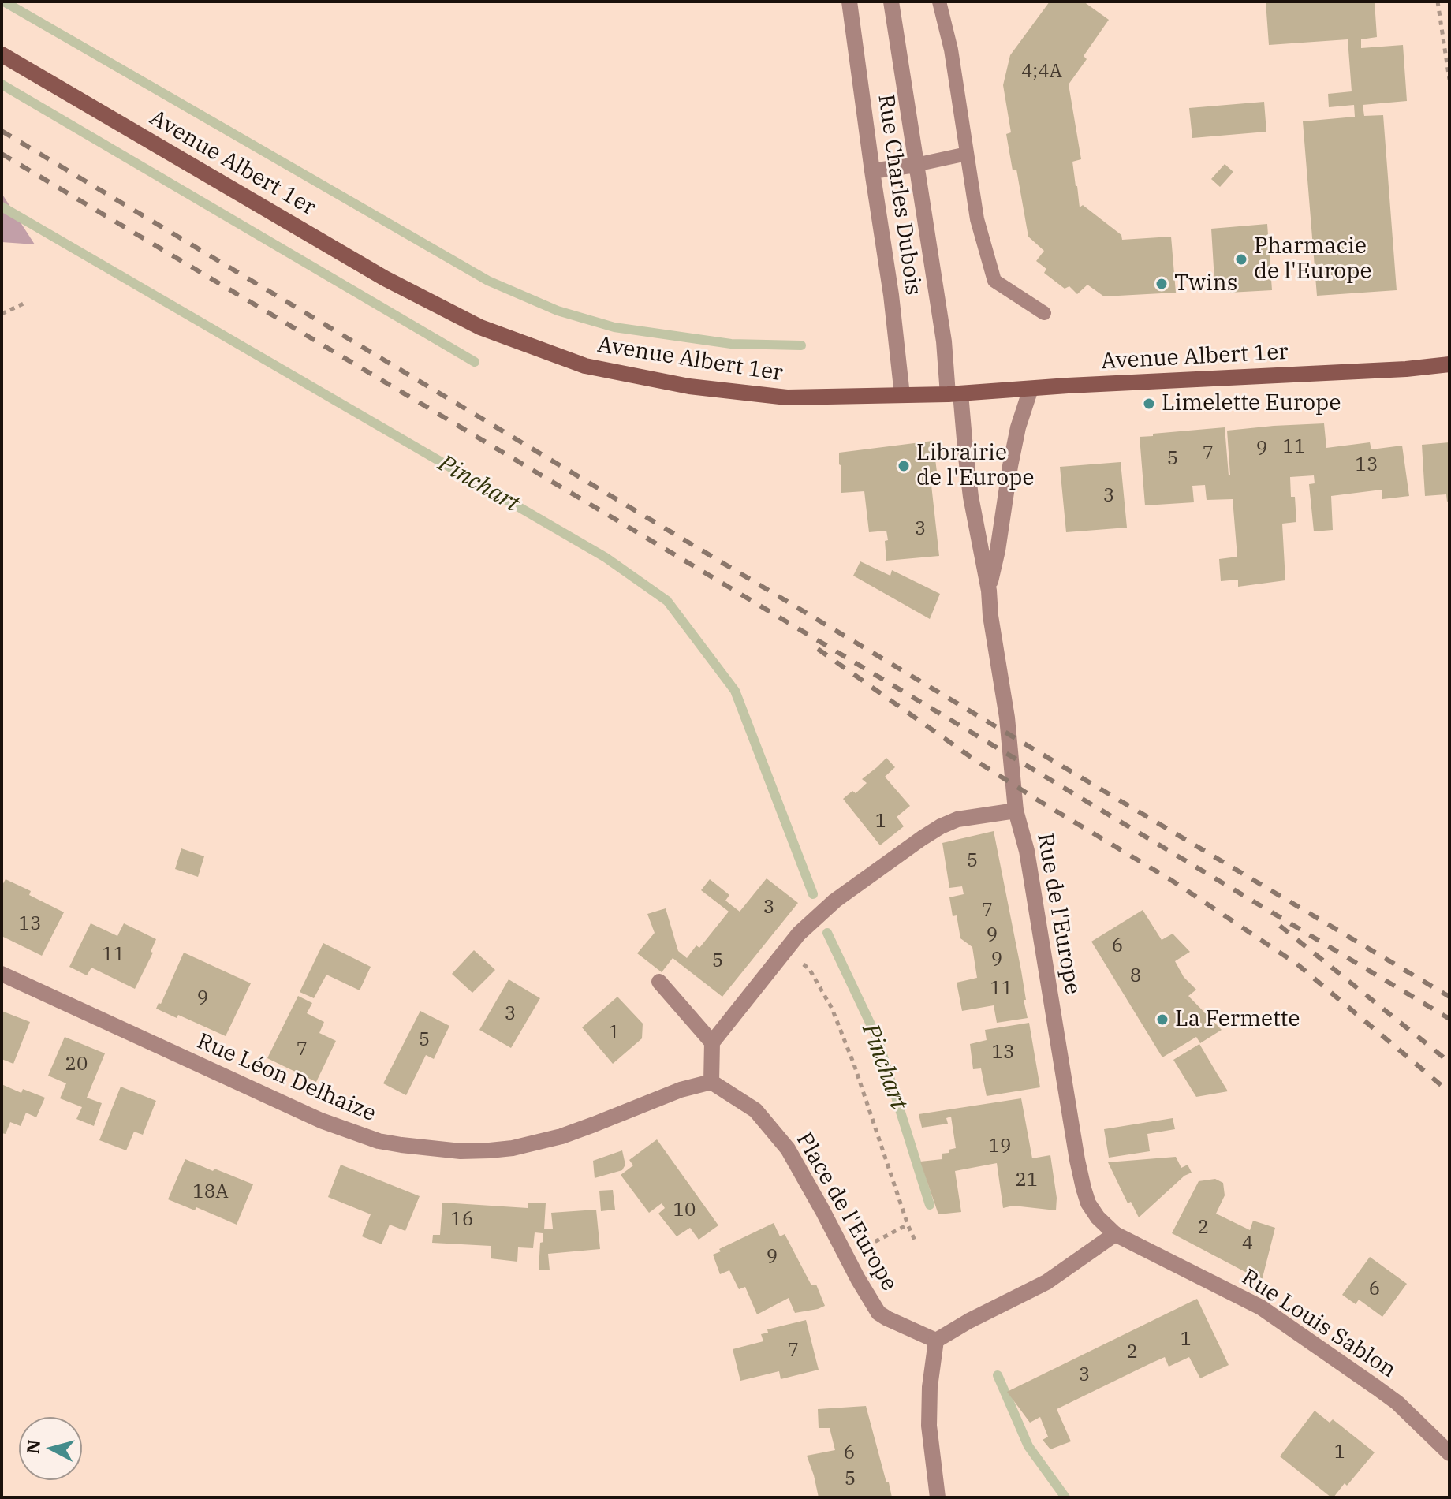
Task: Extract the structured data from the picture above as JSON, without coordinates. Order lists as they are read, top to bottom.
{
  "streets": {
    "main road": ["Avenue Albert 1er"],
    "street": [
      "Rue Charles Dubois",
      "Rue de l'Europe",
      "Rue Léon Delhaize",
      "Place de l'Europe",
      "Rue Louis Sablon"
    ]
  },
  "crossings": [
    ["Avenue Albert 1er", "Rue Charles Dubois"],
    ["Avenue Albert 1er", "Rue de l'Europe"],
    ["Rue Charles Dubois", "Rue de l'Europe"],
    ["Rue de l'Europe", "Rue Louis Sablon"],
    ["Rue Léon Delhaize", "Place de l'Europe"]
  ],
  "water": ["Pinchart"],
  "places": [
    "Pharmacie de l'Europe",
    "Twins",
    "Limelette Europe",
    "Librairie de l'Europe",
    "La Fermette"
  ],
  "house_numbers": [
    "4;4A",
    "11",
    "9",
    "7",
    "5",
    "13",
    "3",
    "3",
    "1",
    "5",
    "3",
    "7",
    "13",
    "9",
    "6",
    "11",
    "9",
    "5",
    "8",
    "11",
    "9",
    "3",
    "1",
    "5",
    "7",
    "13",
    "20",
    "19",
    "21",
    "18A",
    "10",
    "16",
    "2",
    "4",
    "9",
    "6",
    "1",
    "7",
    "2",
    "3",
    "1",
    "6",
    "5"
  ],
  "north": "left"
}
